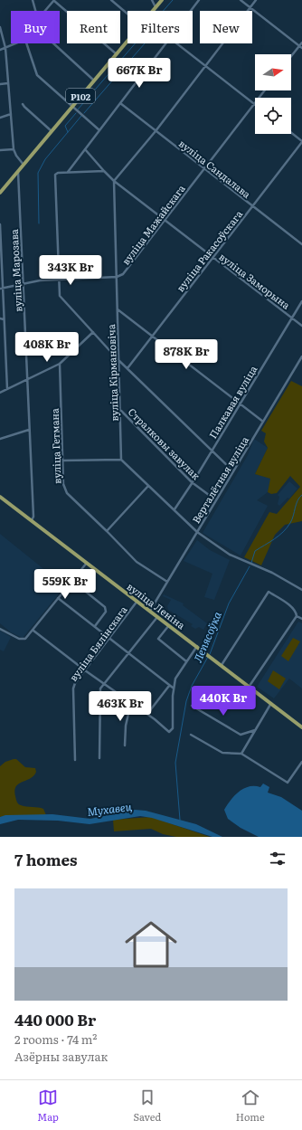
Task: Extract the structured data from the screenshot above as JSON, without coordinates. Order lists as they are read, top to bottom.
{
  "streets": {
    "main road": ["Р102", "вуліца Леніна"],
    "street": [
      "вуліца Сандалава",
      "вуліца Мажайскага",
      "вуліца Ракасоўскага",
      "вуліца Марозава",
      "вуліца Заморына",
      "вуліца Кірмановіча",
      "Палкавая вуліца",
      "Стралковы завулак",
      "вуліца Гетмана",
      "Верталётная вуліца",
      "вуліца Бялінскага"
    ]
  },
  "crossings": [
    ["Р102", "вуліца Марозава"],
    ["вуліца Сандалава", "вуліца Мажайскага"],
    ["вуліца Сандалава", "вуліца Ракасоўскага"],
    ["вуліца Мажайскага", "вуліца Заморына"],
    ["вуліца Мажайскага", "вуліца Кірмановіча"],
    ["вуліца Ракасоўскага", "вуліца Заморына"],
    ["вуліца Марозава", "вуліца Леніна"],
    ["вуліца Заморына", "вуліца Кірмановіча"],
    ["вуліца Заморына", "Палкавая вуліца"],
    ["вуліца Кірмановіча", "Стралковы завулак"],
    ["Палкавая вуліца", "Стралковы завулак"],
    ["Стралковы завулак", "Верталётная вуліца"],
    ["вуліца Гетмана", "Верталётная вуліца"],
    ["Верталётная вуліца", "вуліца Леніна"],
    ["вуліца Леніна", "вуліца Бялінскага"]
  ],
  "water": ["Лепясоўка", "Мухавец"],
  "north": "right",
  "page": {
    "chip": [
      "Buy",
      "Rent",
      "Filters",
      "New"
    ],
    "price": [
      "667K Br",
      "343K Br",
      "408K Br",
      "878K Br",
      "559K Br",
      "440K Br",
      "463K Br"
    ],
    "heading": "7 homes",
    "list": [
      {
        "name": "440 000 Br",
        "note": "2 rooms · 74 m² · Азёрны завулак"
      }
    ],
    "tabs": ["Map", "Saved", "Home"]
  }
}
